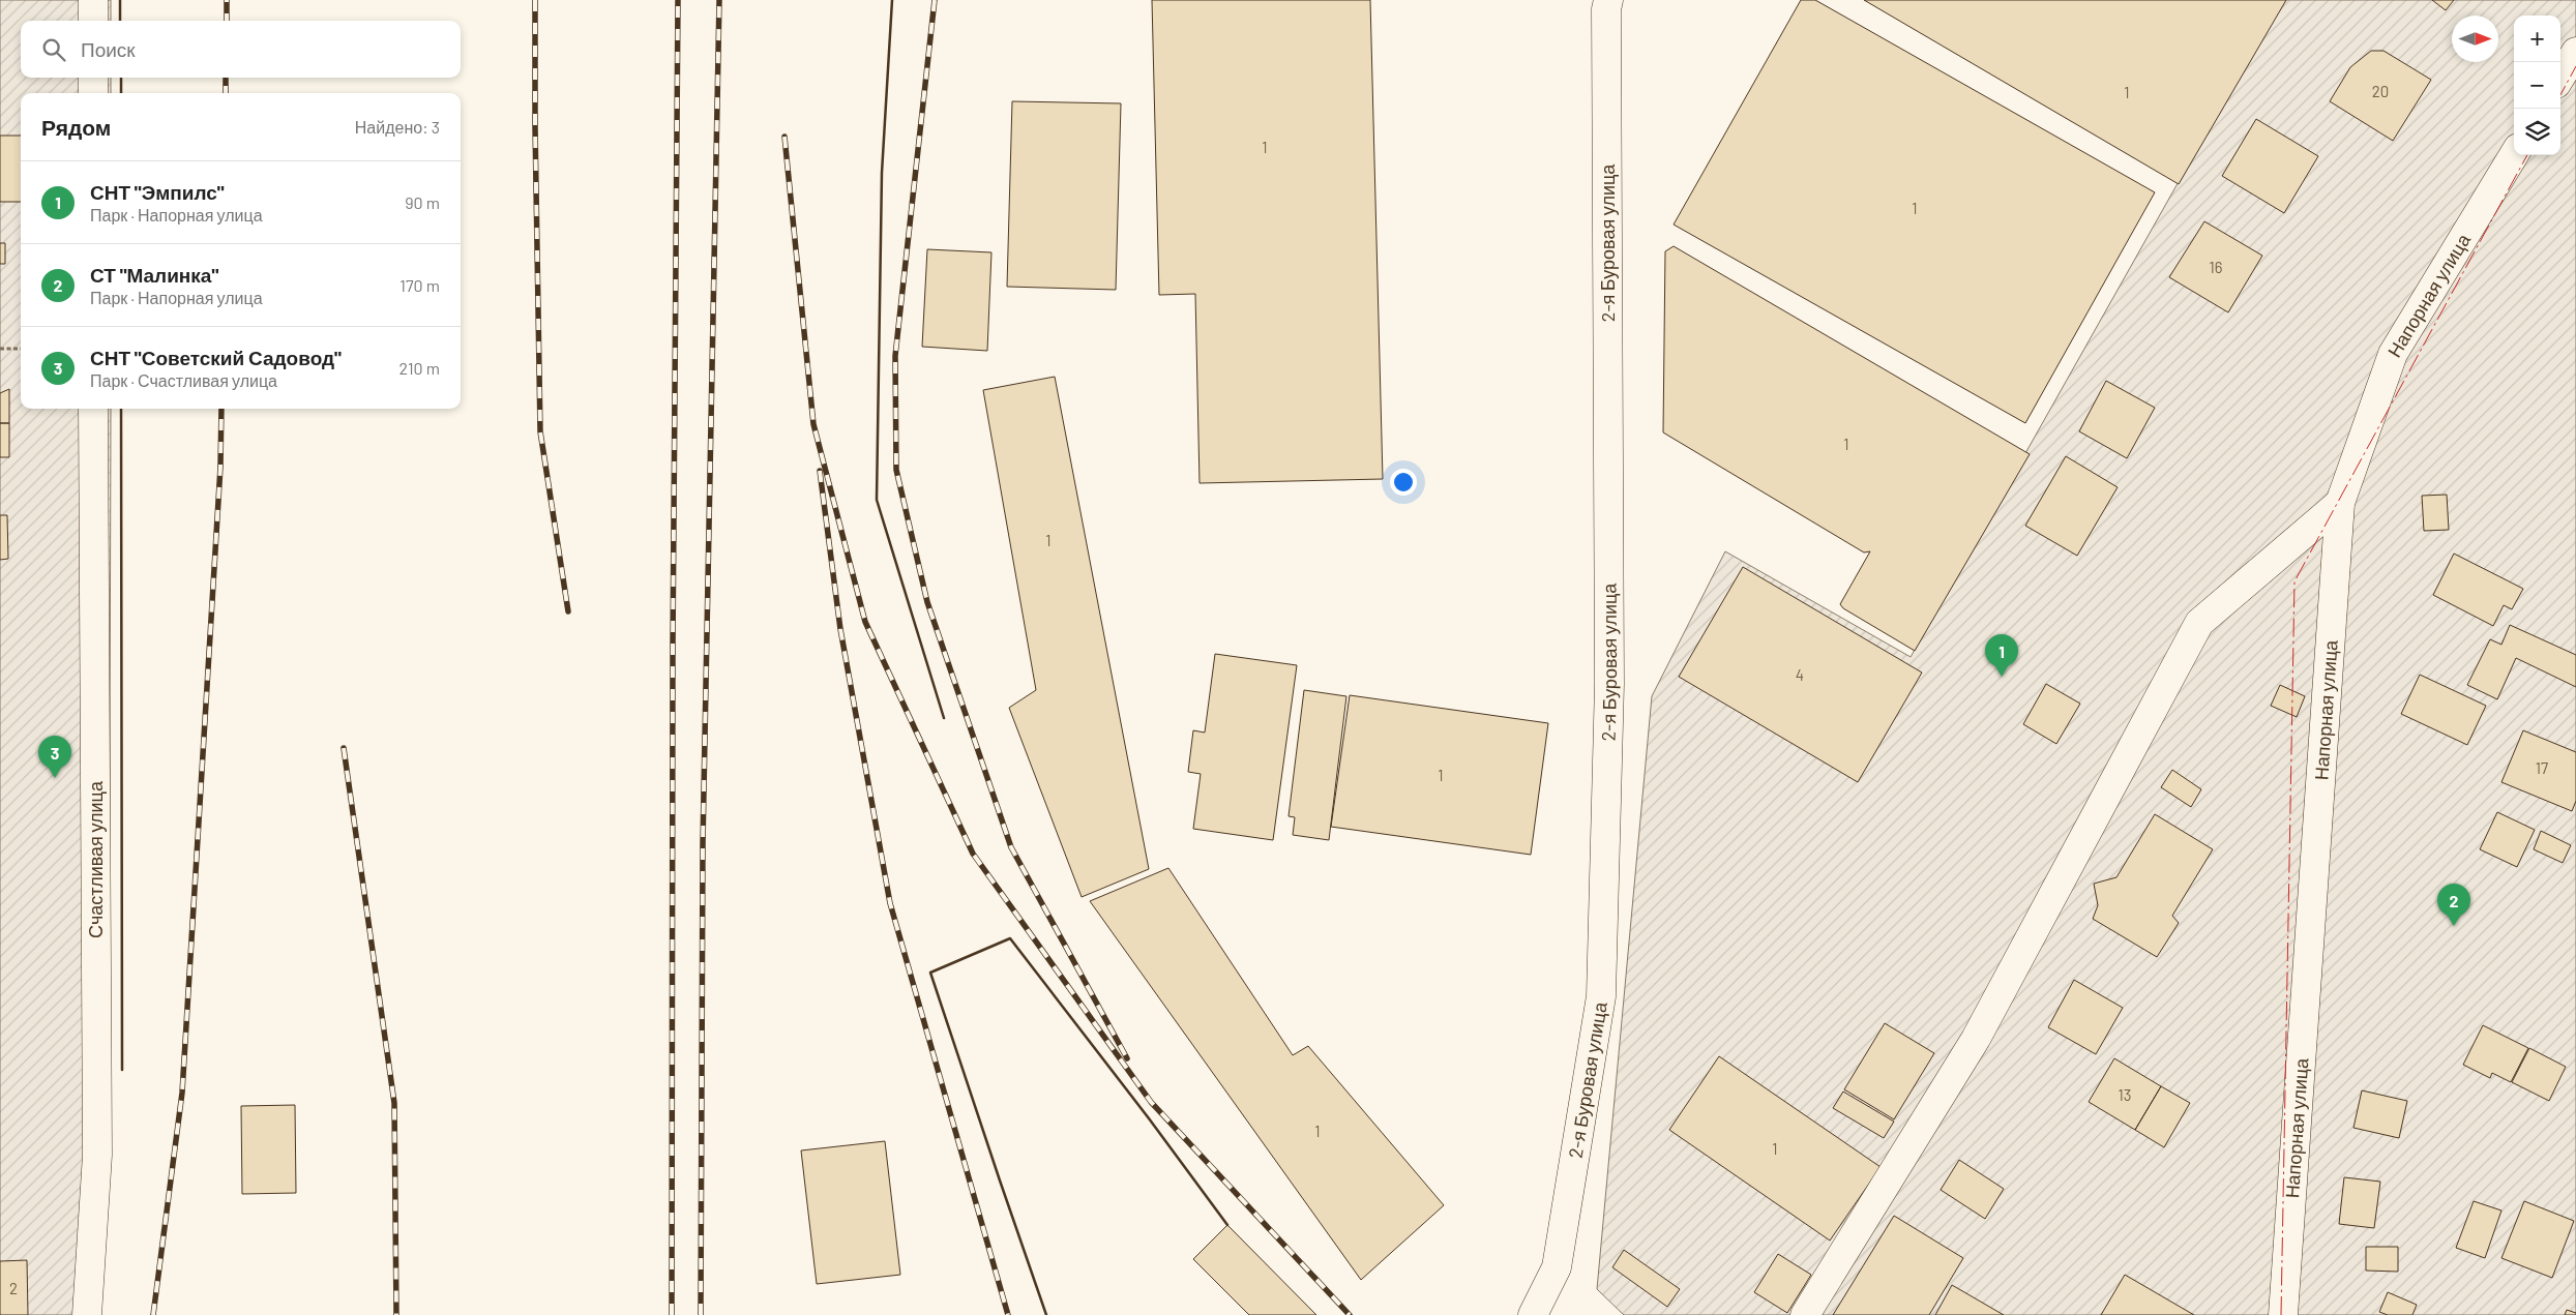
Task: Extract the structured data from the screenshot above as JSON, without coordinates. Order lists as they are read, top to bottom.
{
  "streets": {
    "street": ["2-я Буровая улица", "Напорная улица", "Счастливая улица"]
  },
  "house_numbers": [
    "20",
    "1",
    "1",
    "1",
    "16",
    "1",
    "1",
    "4",
    "17",
    "1",
    "13",
    "1",
    "1",
    "2"
  ],
  "north": "right",
  "page": {
    "map_buttons": ["+", "−"],
    "search": "Поиск",
    "heading": ["Рядом", "Найдено: 3"],
    "list": [
      {
        "mark": "1",
        "name": "СНТ \"Эмпилс\"",
        "note": "Парк · Напорная улица",
        "value": "90 m"
      },
      {
        "mark": "2",
        "name": "СТ \"Малинка\"",
        "note": "Парк · Напорная улица",
        "value": "170 m"
      },
      {
        "mark": "3",
        "name": "СНТ \"Советский Садовод\"",
        "note": "Парк · Счастливая улица",
        "value": "210 m"
      }
    ],
    "pins": ["1", "3", "2"]
  }
}
